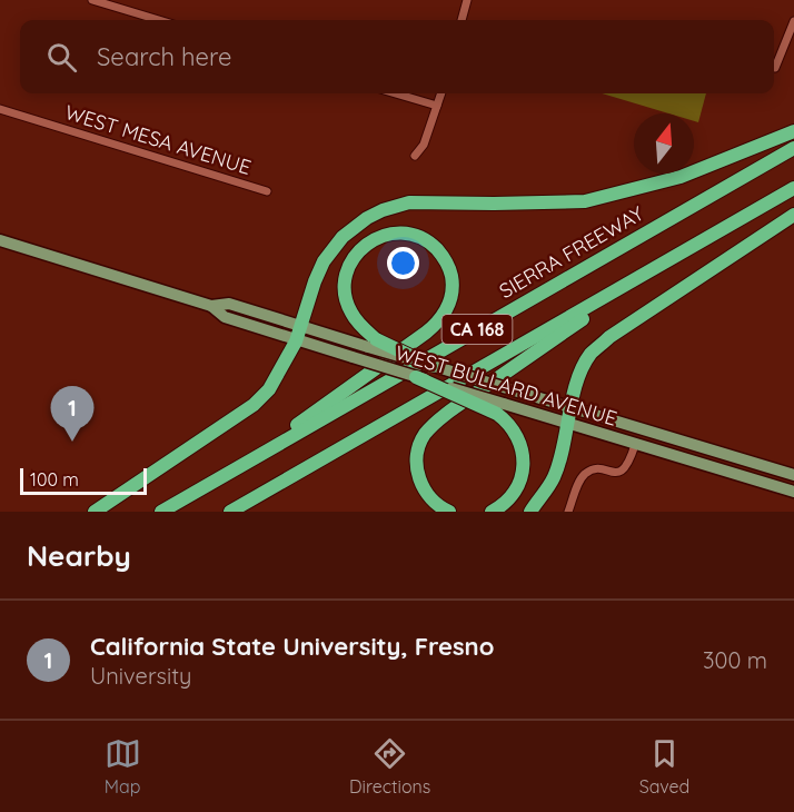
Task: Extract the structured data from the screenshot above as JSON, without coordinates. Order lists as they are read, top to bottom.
{
  "streets": {
    "highway": ["SIERRA FREEWAY", "CA 168"],
    "main road": ["WEST BULLARD AVENUE"],
    "street": ["WEST MESA AVENUE"]
  },
  "scale_bar": "100 m",
  "north": "top",
  "page": {
    "search": "Search here",
    "pins": "1",
    "scale": "100 m",
    "heading": "Nearby",
    "list": [
      {
        "mark": "1",
        "name": "California State University, Fresno",
        "note": "University",
        "value": "300 m"
      }
    ],
    "nav": ["Map", "Directions", "Saved"]
  }
}
